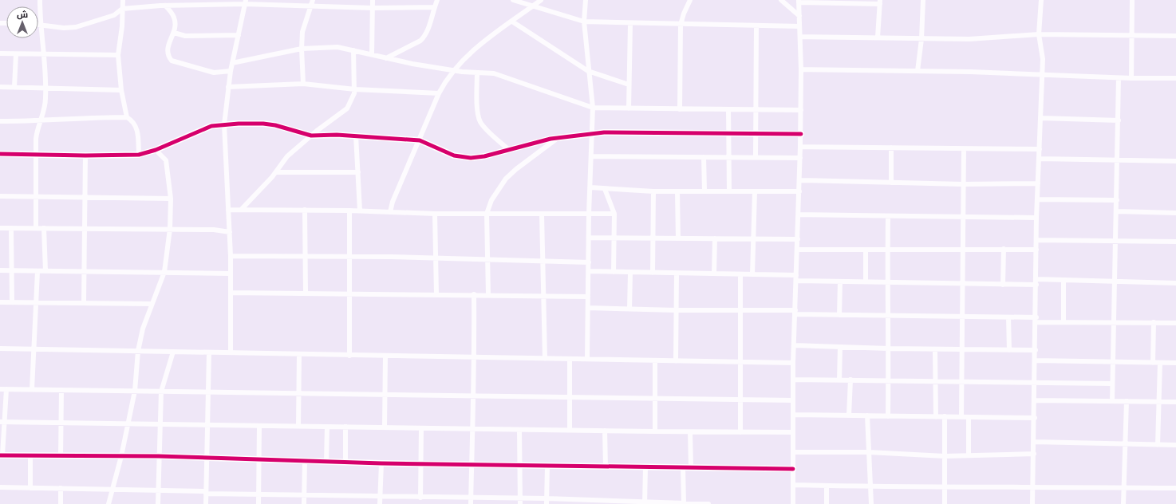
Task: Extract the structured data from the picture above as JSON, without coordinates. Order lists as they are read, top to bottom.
{
  "north": "top"
}
